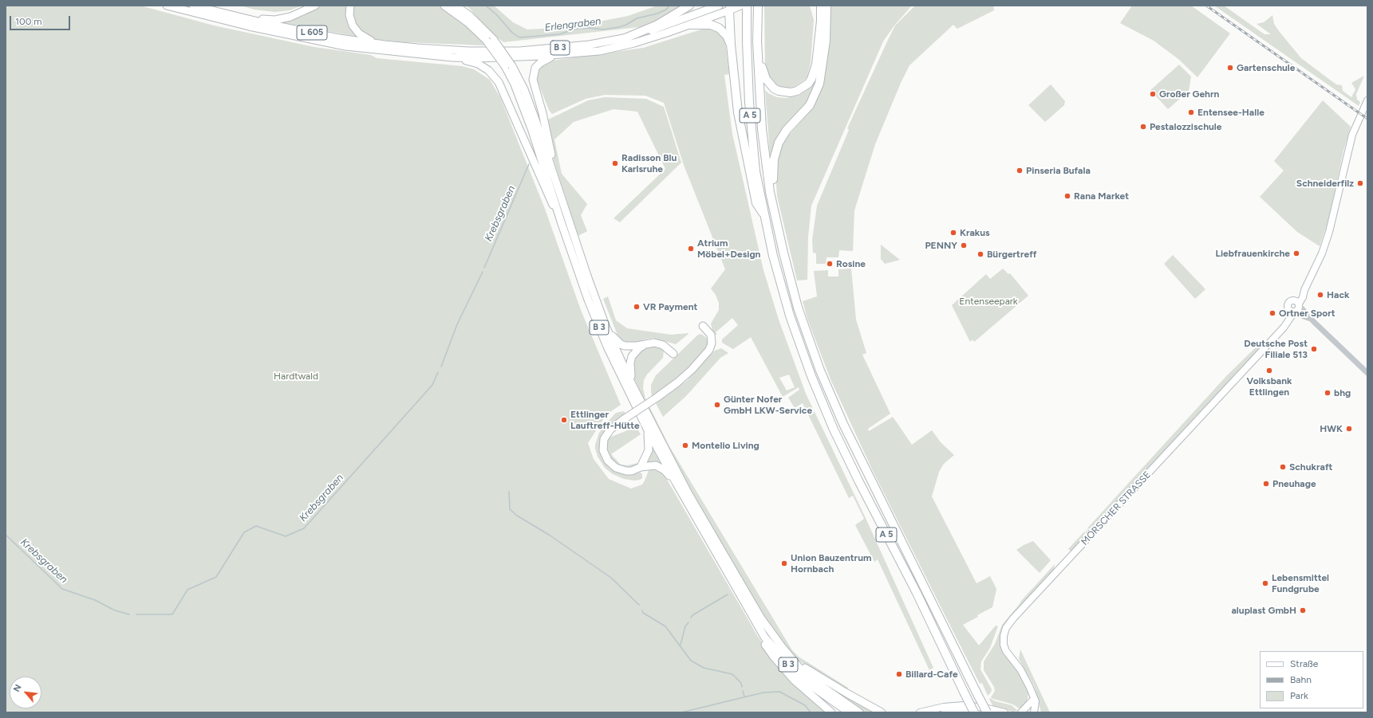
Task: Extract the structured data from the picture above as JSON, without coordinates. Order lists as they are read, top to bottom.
{
  "streets": {
    "highway": ["A 5"],
    "main road": ["L 605", "B 3", "MÖRSCHER STRASSE"]
  },
  "crossings": [
    ["L 605", "B 3"],
    ["B 3", "A 5"]
  ],
  "water": ["Erlengraben", "Krebsgraben"],
  "parks": ["Entenseepark", "Hardtwald"],
  "places": [
    "Gartenschule",
    "Großer Gehrn",
    "Entensee-Halle",
    "Pestalozzischule",
    "Radisson Blu Karlsruhe",
    "Pinseria Bufala",
    "Schneiderfilz",
    "Rana Market",
    "Krakus",
    "PENNY",
    "Atrium Möbel+Design",
    "Liebfrauenkirche",
    "Bürgertreff",
    "Rosine",
    "Hack",
    "VR Payment",
    "Ortner Sport",
    "Deutsche Post Filiale 513",
    "Volksbank Ettlingen",
    "bhg",
    "Günter Nofer GmbH LKW-Service",
    "Ettlinger Lauftreff-Hütte",
    "HWK",
    "Montelio Living",
    "Schukraft",
    "Pneuhage",
    "Union Bauzentrum Hornbach",
    "Lebensmittel Fundgrube",
    "aluplast GmbH",
    "Billard-Cafe"
  ],
  "legend": ["Straße", "Bahn", "Park"],
  "scale_bar": "100 m",
  "north": "top left"
}
